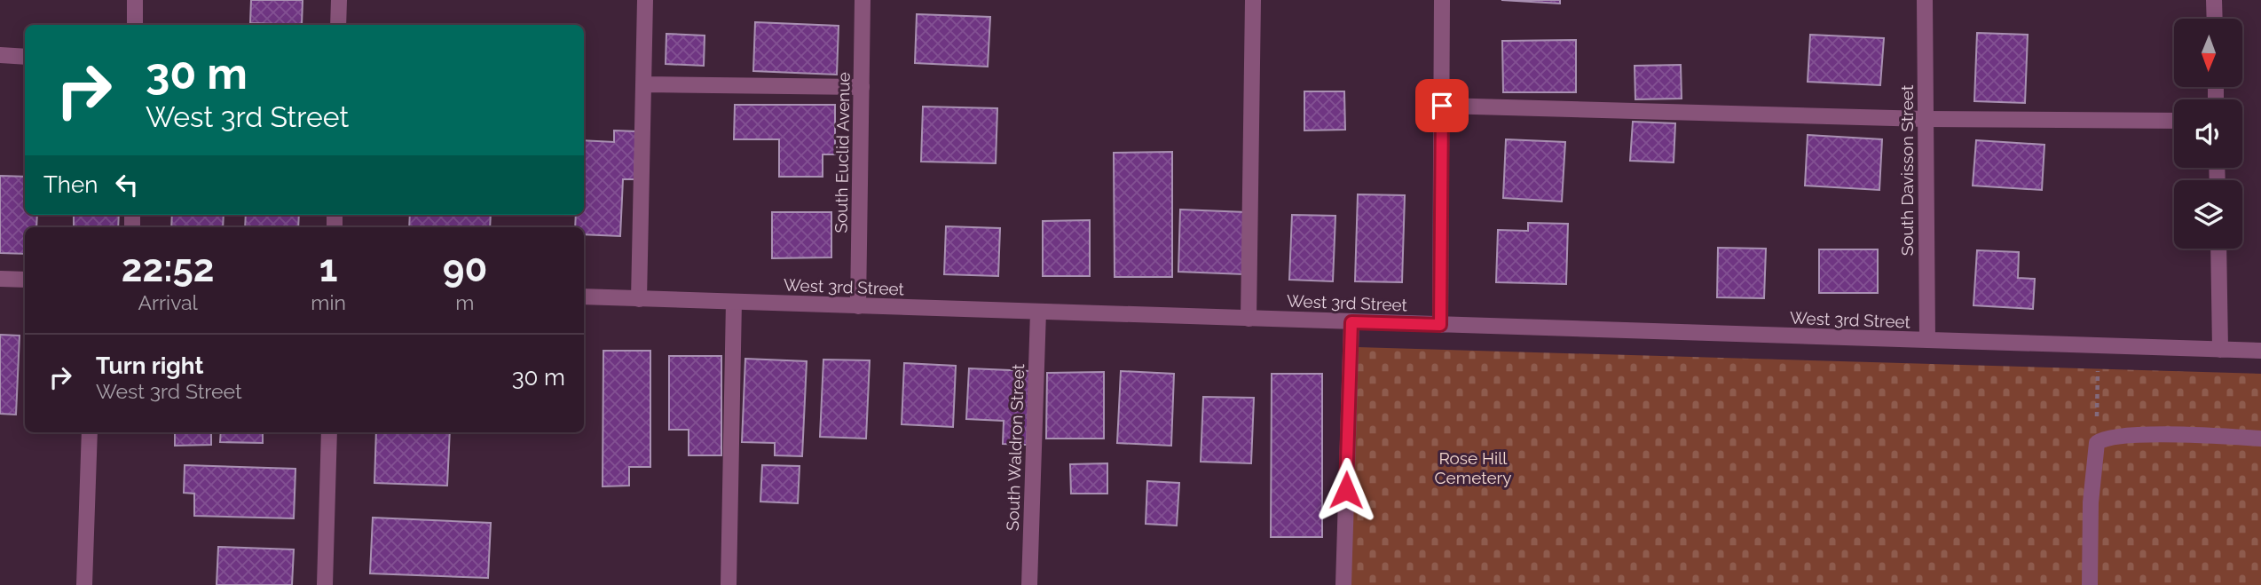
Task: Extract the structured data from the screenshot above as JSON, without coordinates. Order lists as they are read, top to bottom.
{
  "streets": {
    "street": [
      "South Euclid Avenue",
      "South Davisson Street",
      "West 3rd Street",
      "South Waldron Street"
    ]
  },
  "crossings": [
    ["South Euclid Avenue", "West 3rd Street"],
    ["South Davisson Street", "West 3rd Street"],
    ["West 3rd Street", "South Waldron Street"]
  ],
  "parks": ["Rose Hill Cemetery"],
  "north": "bottom",
  "page": {
    "turn": ["30 m", "West 3rd Street"],
    "then": "Then",
    "eta": [
      "22:52",
      "Arrival",
      "1",
      "min",
      "90",
      "m"
    ],
    "list": [
      {
        "name": "Turn right",
        "note": "West 3rd Street",
        "value": "30 m"
      }
    ]
  }
}
